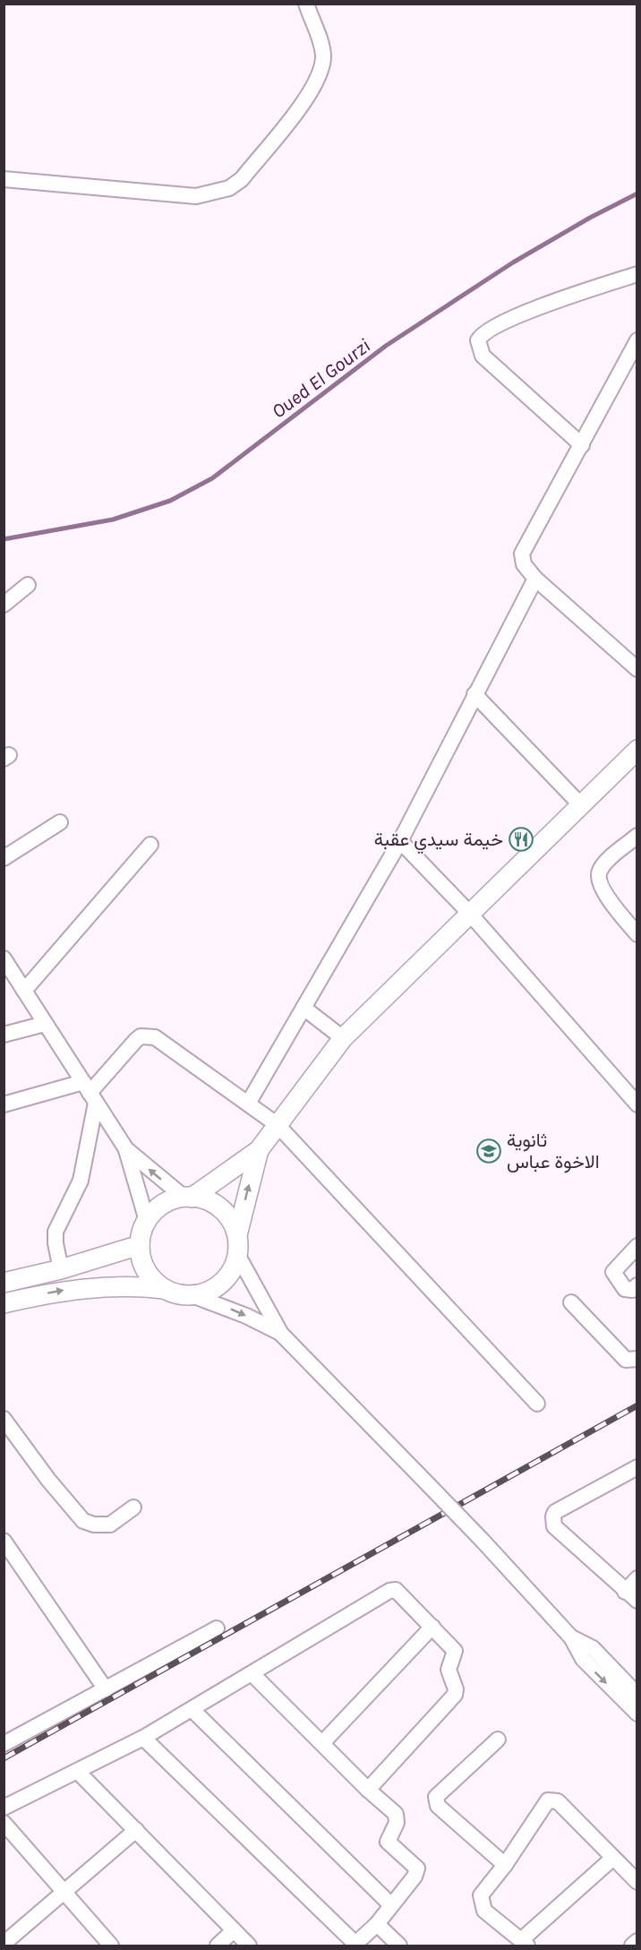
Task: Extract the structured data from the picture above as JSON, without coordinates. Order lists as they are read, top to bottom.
{
  "water": ["Oued El Gourzi"],
  "places": {
    "restaurant": ["خيمة سيدي عقبة"],
    "school or university": ["ثانوية الاخوة عباس"]
  }
}
